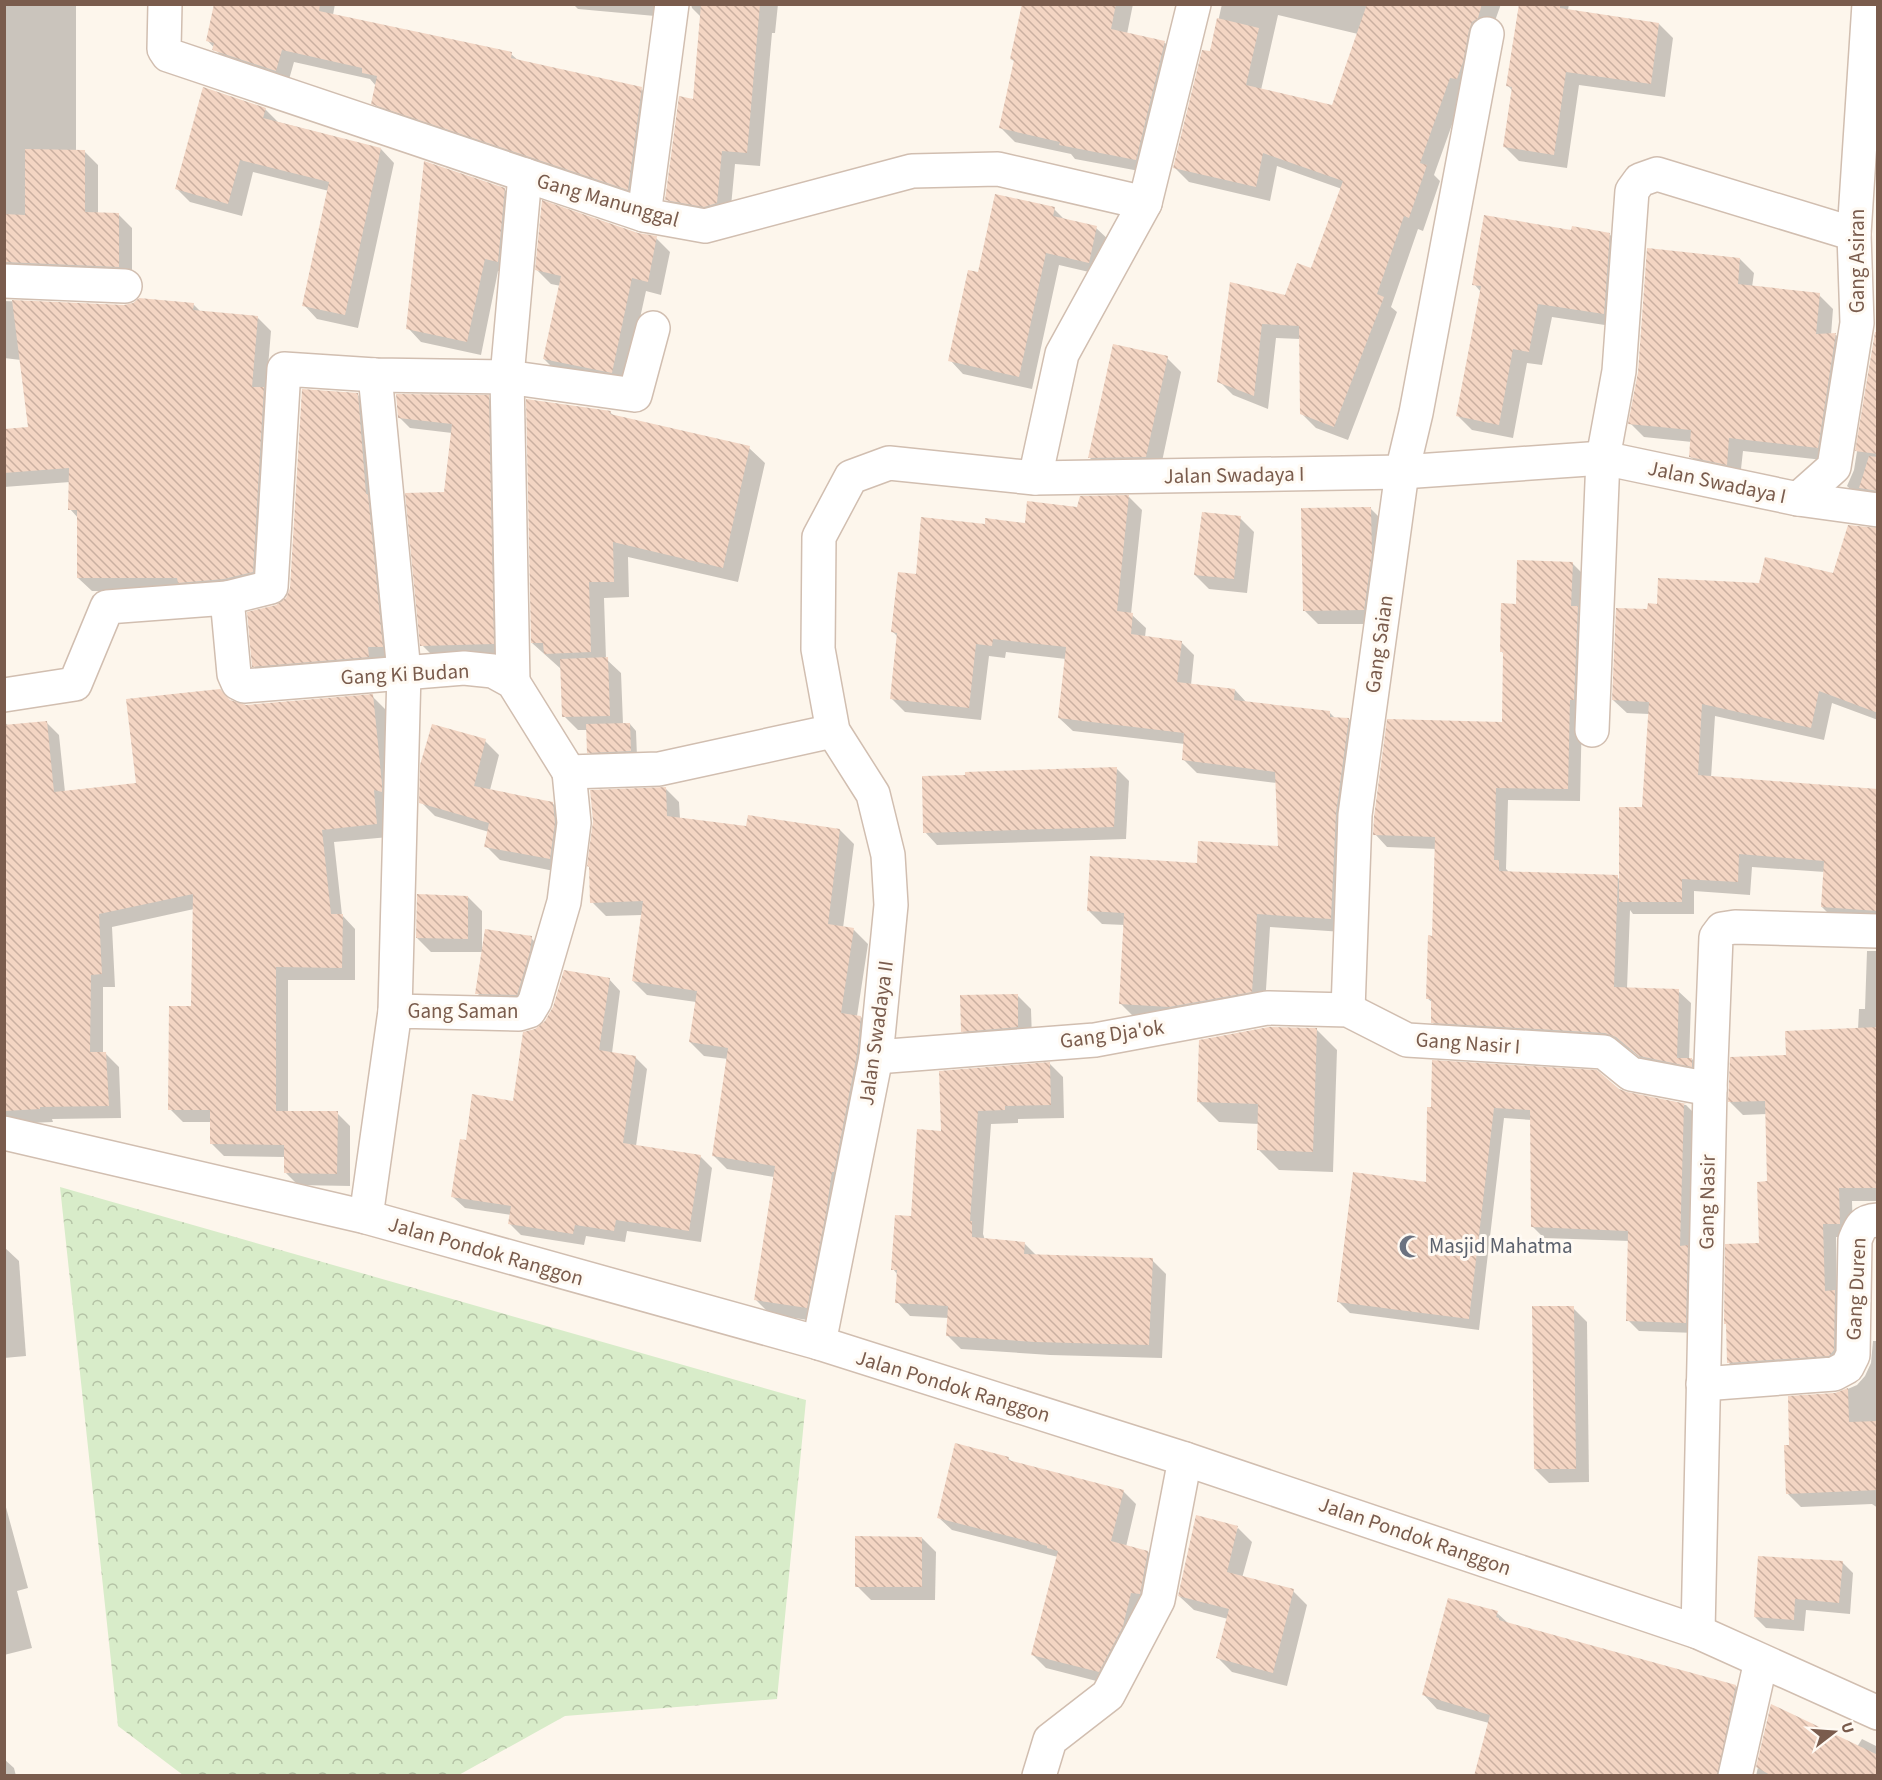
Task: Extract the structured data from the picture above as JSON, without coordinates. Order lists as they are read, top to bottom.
{
  "streets": {
    "street": [
      "Gang Manunggal",
      "Gang Asiran",
      "Jalan Swadaya I",
      "Gang Saian",
      "Gang Ki Budan",
      "Gang Saman",
      "Jalan Swadaya II",
      "Gang Dja'ok",
      "Gang Nasir I",
      "Gang Nasir",
      "Jalan Pondok Ranggon",
      "Gang Duren"
    ]
  },
  "crossings": [
    ["Gang Asiran", "Jalan Swadaya I"],
    ["Jalan Swadaya I", "Gang Saian"],
    ["Jalan Swadaya I", "Jalan Swadaya II"],
    ["Gang Saian", "Gang Dja'ok"],
    ["Gang Saian", "Gang Nasir I"],
    ["Gang Saman", "Jalan Pondok Ranggon"],
    ["Jalan Swadaya II", "Gang Dja'ok"],
    ["Jalan Swadaya II", "Jalan Pondok Ranggon"],
    ["Gang Dja'ok", "Gang Nasir I"],
    ["Gang Nasir I", "Gang Nasir"],
    ["Gang Nasir", "Jalan Pondok Ranggon"],
    ["Gang Nasir", "Gang Duren"]
  ],
  "places": {
    "mosque": ["Masjid Mahatma"]
  },
  "north": "right"
}
